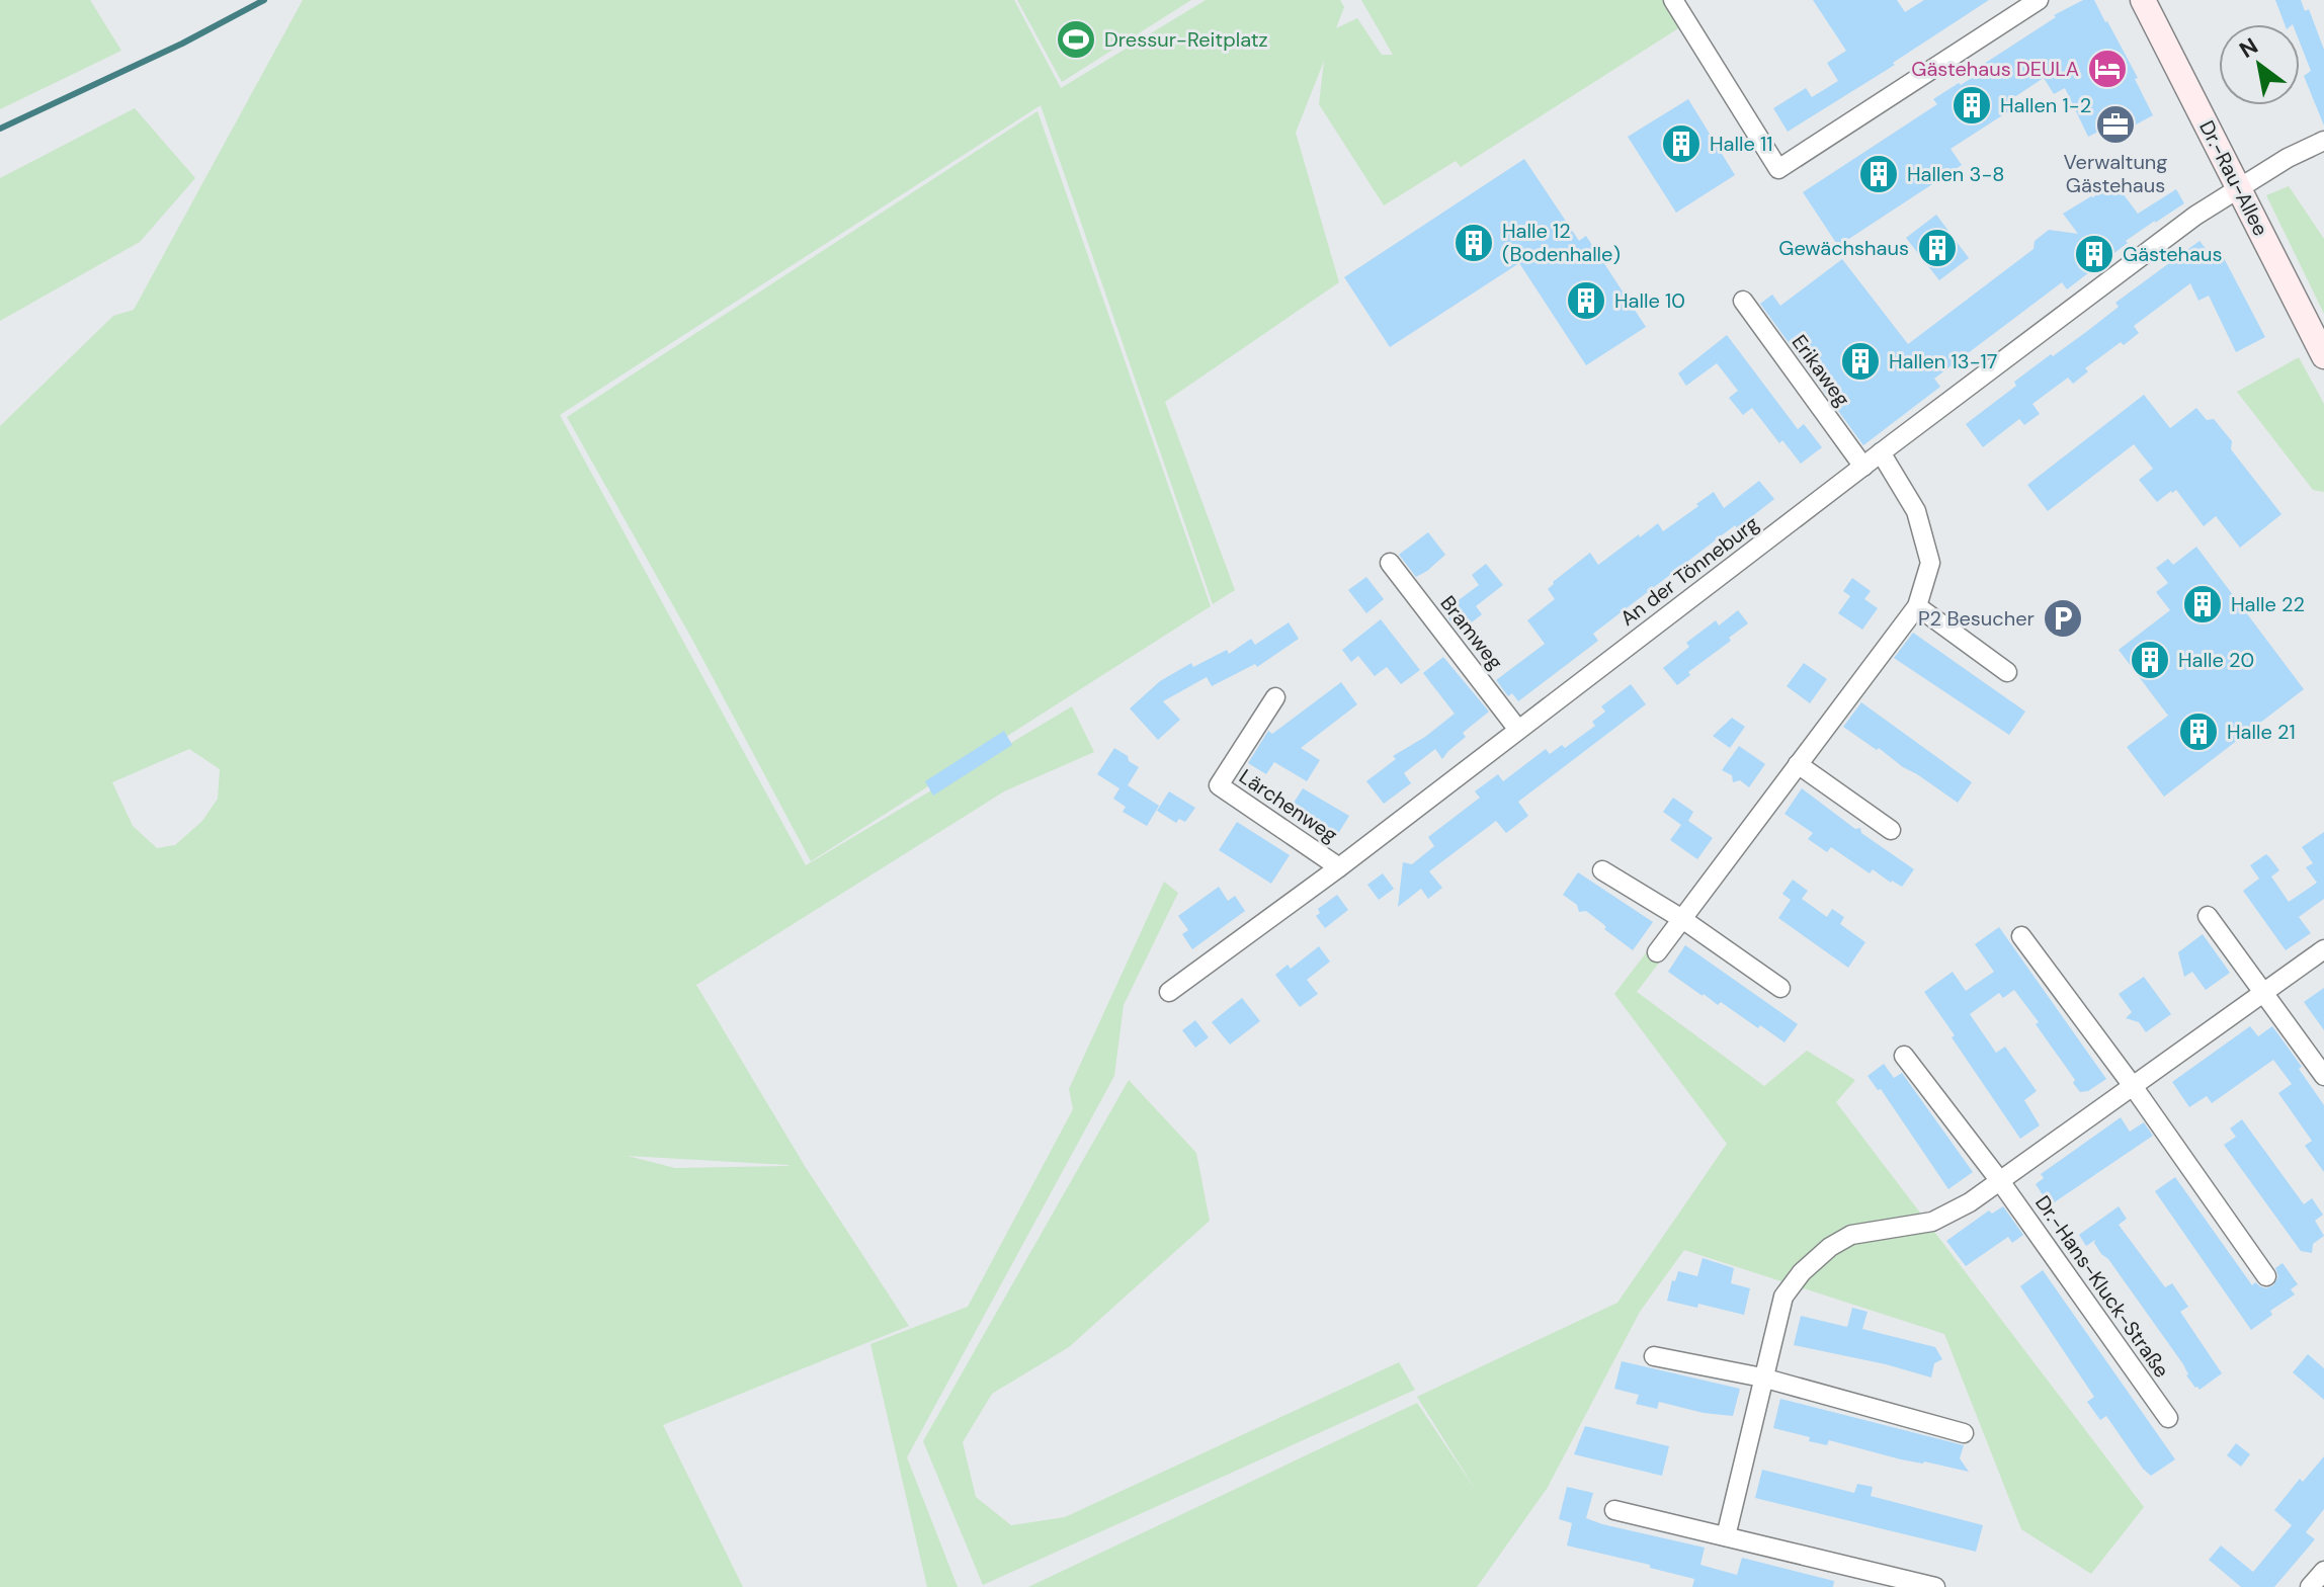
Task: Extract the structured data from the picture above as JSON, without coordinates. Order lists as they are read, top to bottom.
{
  "streets": {
    "street": [
      "Dr.-Rau-Allee",
      "Erikaweg",
      "An der Tönneburg",
      "Bramweg",
      "Lärchenweg",
      "Dr.-Hans-Kluck-Straße"
    ]
  },
  "crossings": [
    ["Dr.-Rau-Allee", "An der Tönneburg"],
    ["Erikaweg", "An der Tönneburg"],
    ["An der Tönneburg", "Bramweg"],
    ["An der Tönneburg", "Lärchenweg"]
  ],
  "places": {
    "sports": ["Dressur-Reitplatz"],
    "hotel": ["Gästehaus DEULA"],
    "building": [
      "Hallen 1-2",
      "Halle 11",
      "Hallen 3-8",
      "Halle 12 (Bodenhalle)",
      "Gewächshaus",
      "Gästehaus",
      "Halle 10",
      "Hallen 13-17",
      "Halle 22",
      "Halle 20",
      "Halle 21"
    ],
    "office": ["Verwaltung Gästehaus"],
    "parking": ["P2 Besucher"]
  },
  "north": "top left"
}
